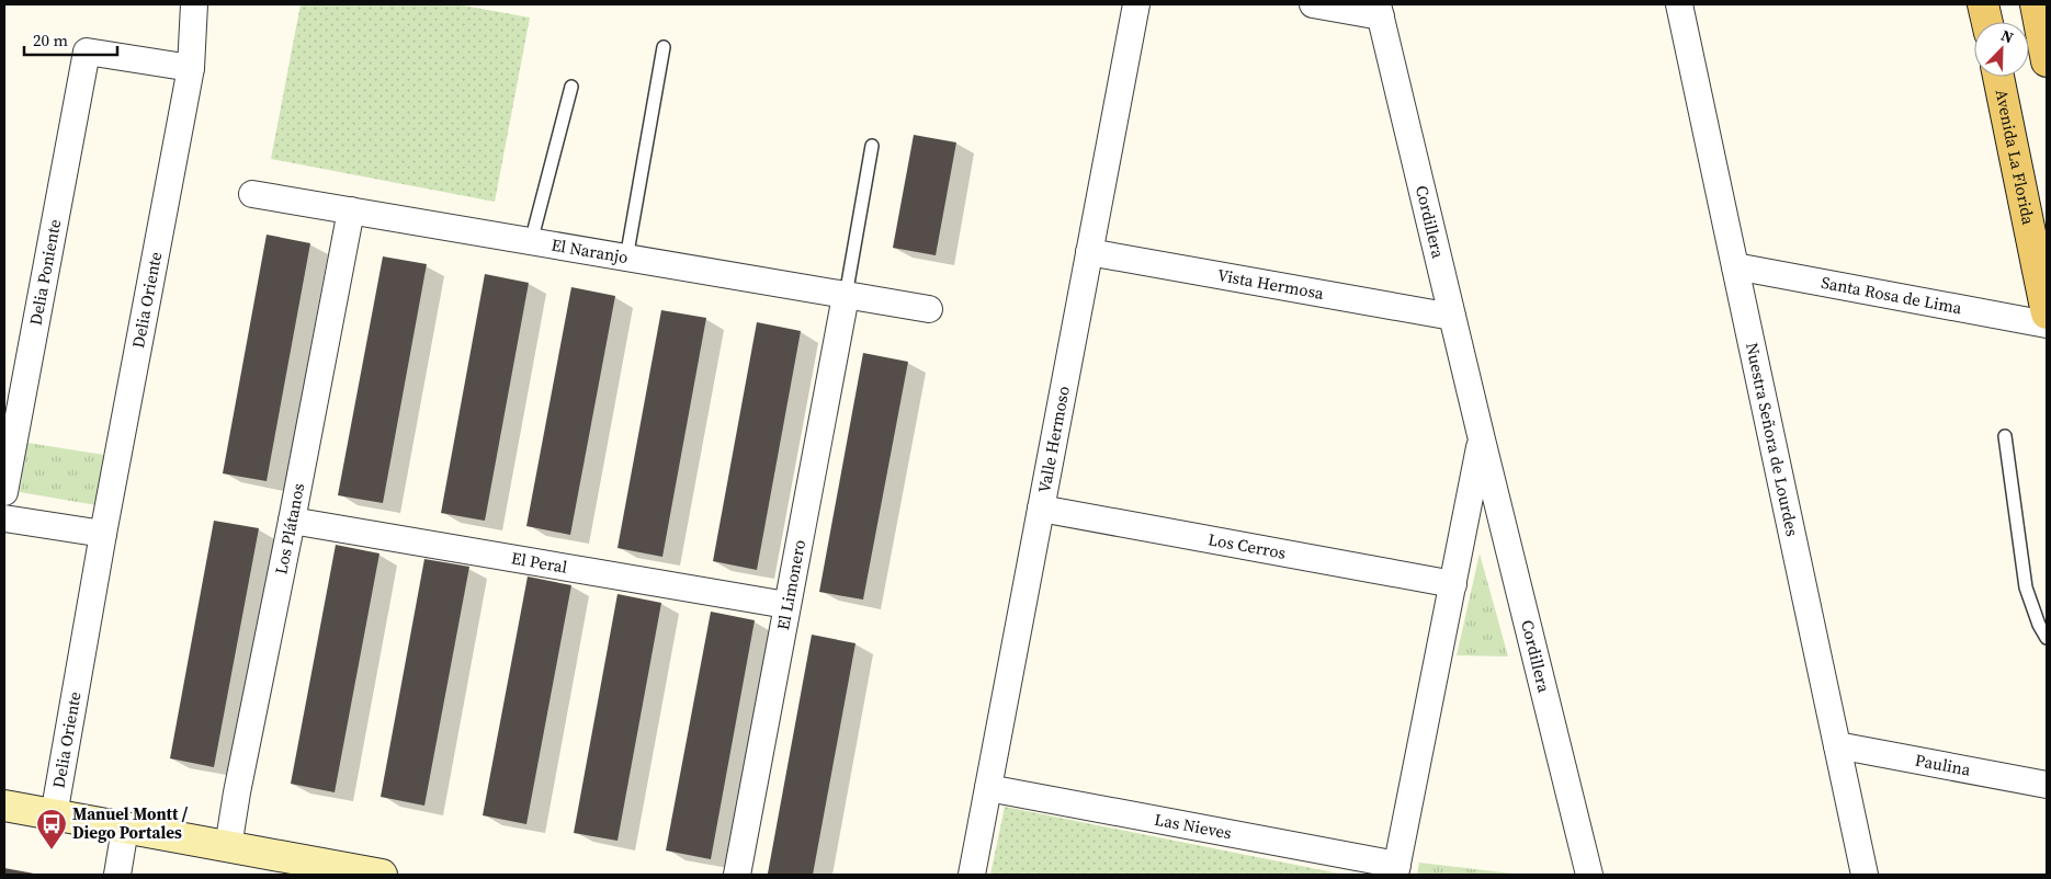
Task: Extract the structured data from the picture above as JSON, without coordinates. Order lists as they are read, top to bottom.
{
  "streets": {
    "main road": ["Avenida La Florida"],
    "street": [
      "Cordillera",
      "El Naranjo",
      "Delia Poniente",
      "Vista Hermosa",
      "Santa Rosa de Lima",
      "Delia Oriente",
      "Valle Hermoso",
      "Nuestra Señora de Lourdes",
      "Los Plátanos",
      "Los Cerros",
      "El Peral",
      "El Limonero",
      "Paulina",
      "Las Nieves"
    ]
  },
  "crossings": [
    ["Cordillera", "Vista Hermosa"],
    ["Cordillera", "Los Cerros"],
    ["Cordillera", "Las Nieves"],
    ["El Naranjo", "Los Plátanos"],
    ["El Naranjo", "El Limonero"],
    ["Delia Poniente", "Delia Oriente"],
    ["Vista Hermosa", "Valle Hermoso"],
    ["Santa Rosa de Lima", "Nuestra Señora de Lourdes"],
    ["Valle Hermoso", "Los Cerros"],
    ["Valle Hermoso", "Las Nieves"],
    ["Nuestra Señora de Lourdes", "Paulina"],
    ["Los Plátanos", "El Peral"],
    ["El Peral", "El Limonero"]
  ],
  "places": {
    "bus stop": ["Manuel Montt / Diego Portales"]
  },
  "scale_bar": "20 m",
  "north": "top right"
}
